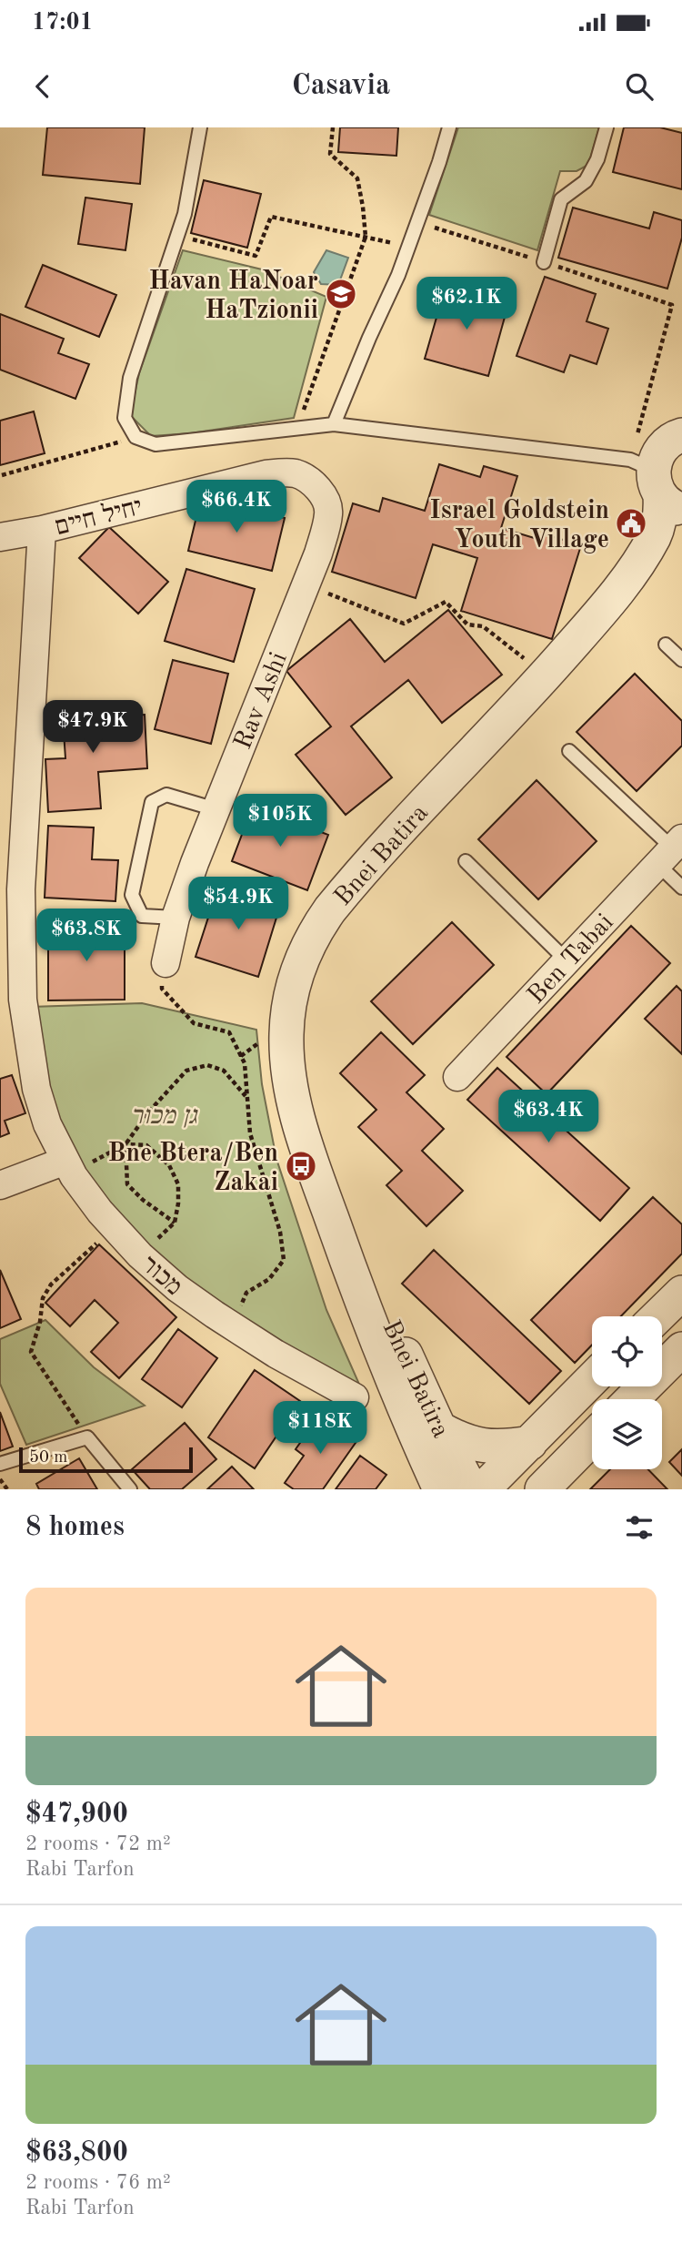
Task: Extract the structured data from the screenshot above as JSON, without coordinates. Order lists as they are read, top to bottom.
{
  "streets": {
    "street": [
      "יחיל חיים",
      "Rav Ashi",
      "Bnei Batira",
      "Ben Tabai",
      "מכור"
    ]
  },
  "crossings": [
    ["יחיל חיים", "Rav Ashi"],
    ["יחיל חיים", "מכור"]
  ],
  "parks": ["גן מכור"],
  "places": {
    "school or university": ["Havan HaNoar HaTzionii"],
    "public building": ["Israel Goldstein Youth Village"],
    "bus stop": ["Bne Btera/Ben Zakai"]
  },
  "scale_bar": "50 m",
  "page": {
    "status": "17:01",
    "header": "Casavia",
    "price": [
      "$62.1K",
      "$66.4K",
      "$47.9K",
      "$105K",
      "$54.9K",
      "$63.8K",
      "$63.4K",
      "$118K"
    ],
    "scale": "50 m",
    "heading": "8 homes",
    "list": [
      {
        "name": "$47,900",
        "note": "2 rooms · 72 m² · Rabi Tarfon"
      },
      {
        "name": "$63,800",
        "note": "2 rooms · 76 m² · Rabi Tarfon"
      }
    ]
  }
}
